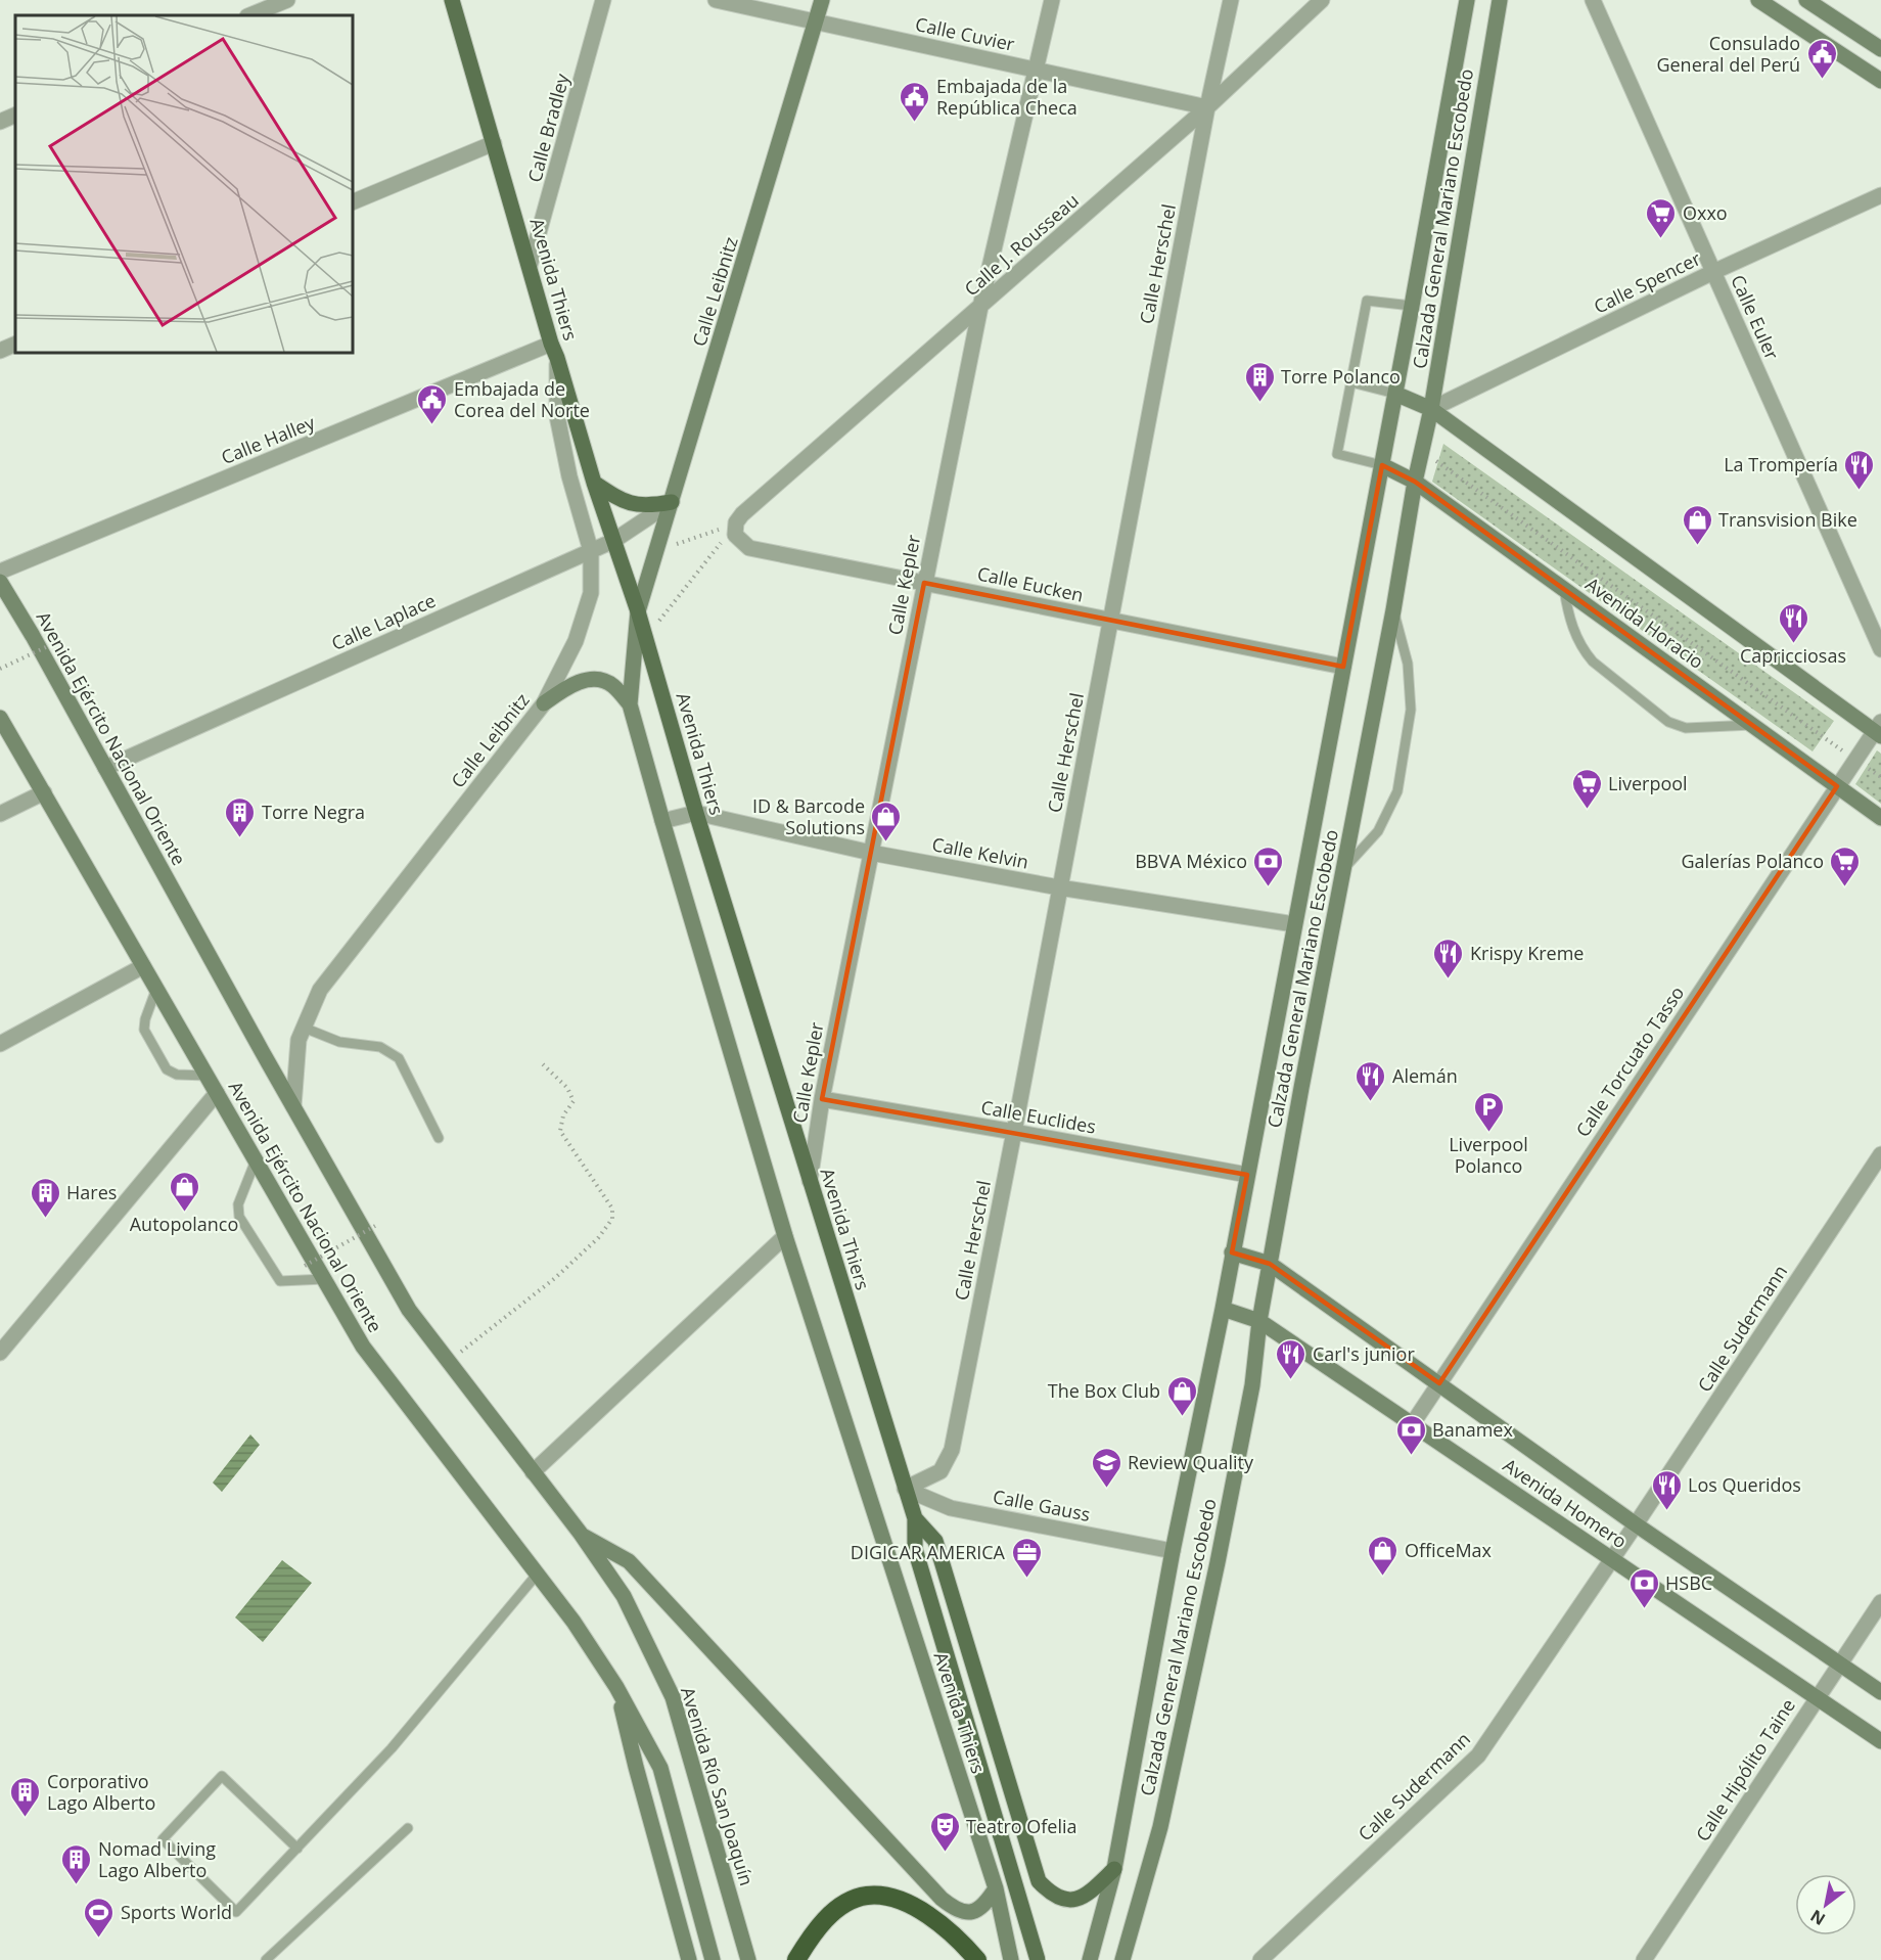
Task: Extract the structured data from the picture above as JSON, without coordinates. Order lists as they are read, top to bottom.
{
  "streets": {
    "main road": [
      "Calzada General Mariano Escobedo",
      "Avenida Thiers",
      "Calle Leibnitz",
      "Avenida Horacio",
      "Avenida Ejército Nacional Oriente",
      "Avenida Homero",
      "Avenida Río San Joaquín"
    ],
    "street": [
      "Calle Cuvier",
      "Calle Bradley",
      "Calle J. Rousseau",
      "Calle Herschel",
      "Calle Spencer",
      "Calle Euler",
      "Calle Halley",
      "Calle Eucken",
      "Calle Kepler",
      "Calle Laplace",
      "Calle Kelvin",
      "Calle Torcuato Tasso",
      "Calle Euclides",
      "Calle Sudermann",
      "Calle Gauss",
      "Calle Hipólito Taine"
    ]
  },
  "crossings": [
    ["Calle Cuvier", "Calle J. Rousseau"],
    ["Calle Cuvier", "Calle Herschel"],
    ["Calle Cuvier", "Calle Leibnitz"],
    ["Calle Cuvier", "Calle Kepler"],
    ["Calle Bradley", "Avenida Thiers"],
    ["Calzada General Mariano Escobedo", "Calle Spencer"],
    ["Calzada General Mariano Escobedo", "Calle Eucken"],
    ["Calzada General Mariano Escobedo", "Avenida Horacio"],
    ["Calzada General Mariano Escobedo", "Calle Kelvin"],
    ["Calzada General Mariano Escobedo", "Calle Euclides"],
    ["Calzada General Mariano Escobedo", "Avenida Homero"],
    ["Calzada General Mariano Escobedo", "Calle Gauss"],
    ["Calle J. Rousseau", "Calle Herschel"],
    ["Calle J. Rousseau", "Calle Eucken"],
    ["Calle J. Rousseau", "Calle Kepler"],
    ["Calle Herschel", "Avenida Thiers"],
    ["Calle Herschel", "Calle Eucken"],
    ["Calle Herschel", "Calle Kelvin"],
    ["Calle Herschel", "Calle Euclides"],
    ["Calle Herschel", "Calle Gauss"],
    ["Avenida Thiers", "Calle Leibnitz"],
    ["Avenida Thiers", "Calle Halley"],
    ["Avenida Thiers", "Calle Kepler"],
    ["Avenida Thiers", "Calle Laplace"],
    ["Avenida Thiers", "Calle Kelvin"],
    ["Avenida Thiers", "Calle Gauss"],
    ["Calle Spencer", "Calle Euler"],
    ["Calle Leibnitz", "Calle Halley"],
    ["Calle Leibnitz", "Calle Laplace"],
    ["Calle Leibnitz", "Avenida Ejército Nacional Oriente"],
    ["Calle Eucken", "Calle Kepler"],
    ["Calle Kepler", "Calle Kelvin"],
    ["Calle Kepler", "Calle Euclides"],
    ["Calle Laplace", "Avenida Ejército Nacional Oriente"],
    ["Avenida Horacio", "Calle Torcuato Tasso"],
    ["Avenida Ejército Nacional Oriente", "Avenida Río San Joaquín"],
    ["Calle Torcuato Tasso", "Avenida Homero"],
    ["Calle Sudermann", "Avenida Homero"],
    ["Avenida Homero", "Calle Hipólito Taine"]
  ],
  "places": {
    "public building": ["Consulado General del Perú", "Embajada de la República Checa", "Embajada de Corea del Norte"],
    "supermarket": ["Oxxo", "Liverpool", "Galerías Polanco"],
    "building": [
      "Torre Polanco",
      "Torre Negra",
      "Hares",
      "Corporativo Lago Alberto",
      "Nomad Living Lago Alberto"
    ],
    "restaurant": [
      "La Trompería",
      "Capricciosas",
      "Krispy Kreme",
      "Alemán",
      "Carl's junior",
      "Los Queridos"
    ],
    "shop": [
      "Transvision Bike",
      "ID & Barcode Solutions",
      "Autopolanco",
      "The Box Club",
      "OfficeMax"
    ],
    "bank": ["BBVA México", "Banamex", "HSBC"],
    "parking": ["Liverpool Polanco"],
    "school or university": ["Review Quality"],
    "office": ["DIGICAR AMERICA"],
    "theatre": ["Teatro Ofelia"],
    "sports": ["Sports World"]
  },
  "north": "bottom left"
}
